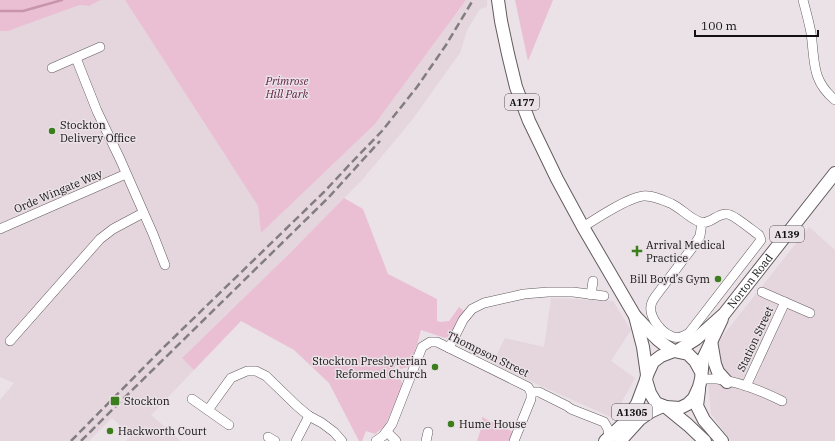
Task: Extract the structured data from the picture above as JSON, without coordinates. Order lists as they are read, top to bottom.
{
  "streets": {
    "main road": [
      "A177",
      "A139",
      "Norton Road",
      "A1305"
    ],
    "street": ["Orde Wingate Way", "Station Street", "Thompson Street"]
  },
  "crossings": [
    ["A177", "Norton Road"],
    ["A177", "Station Street"],
    ["A177", "A1305"],
    ["Norton Road", "Station Street"],
    ["Norton Road", "A1305"],
    ["Station Street", "A1305"],
    ["Thompson Street", "A1305"]
  ],
  "parks": ["Primrose Hill Park"],
  "places": {
    "other": [
      "Stockton Delivery Office",
      "Bill Boyd’s Gym",
      "Stockton Presbyterian Reformed Church",
      "Hume House",
      "Hackworth Court"
    ],
    "health": ["Arrival Medical Practice"],
    "transit": ["Stockton"]
  },
  "scale_bar": "100 m"
}
